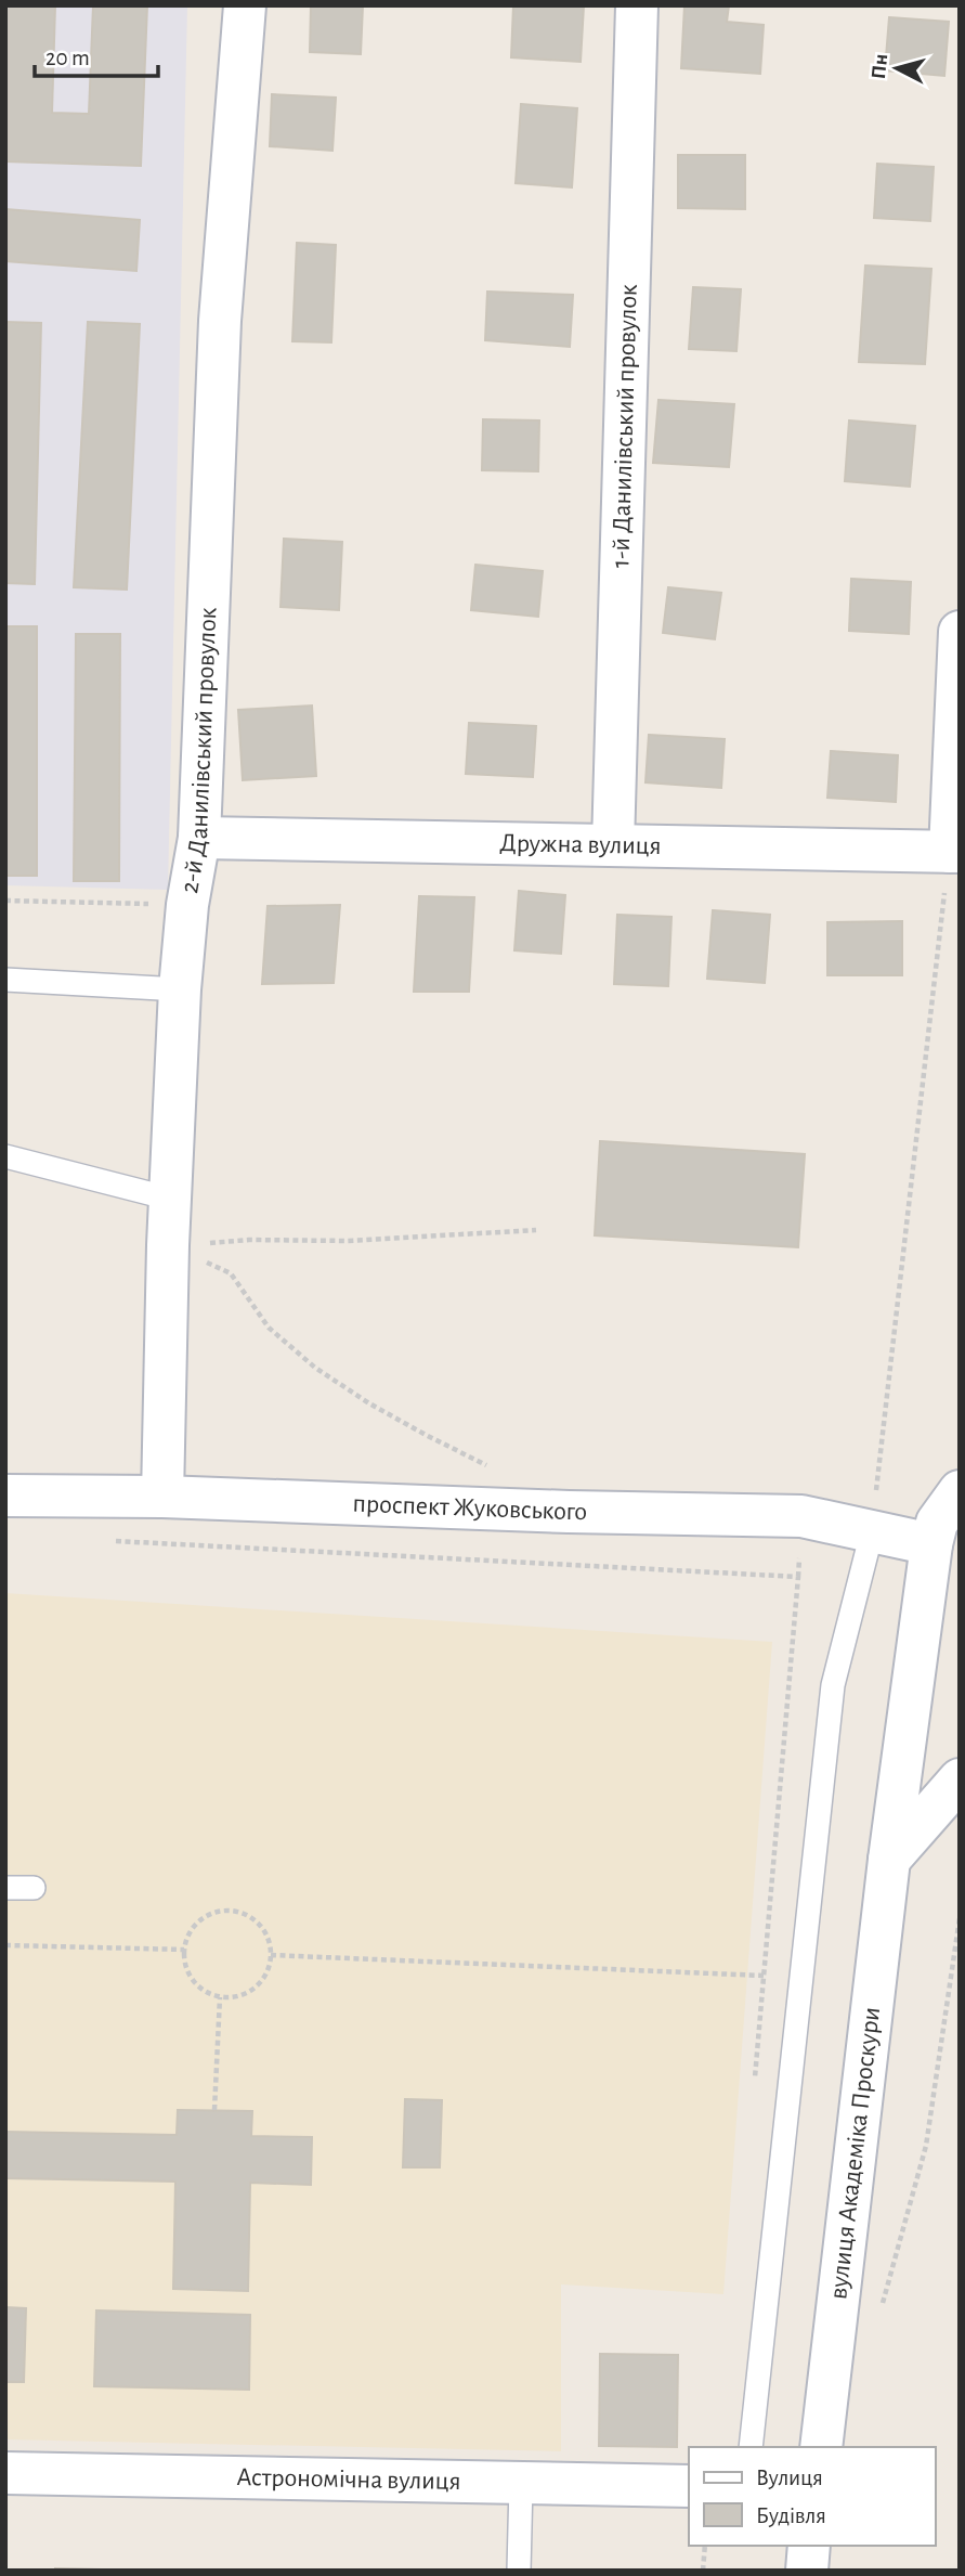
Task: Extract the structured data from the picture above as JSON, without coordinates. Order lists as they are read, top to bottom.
{
  "streets": {
    "street": [
      "1-й Данилівський провулок",
      "2-й Данилівський провулок",
      "Дружна вулиця",
      "проспект Жуковського",
      "вулиця Академіка Проскури",
      "Астрономічна вулиця"
    ]
  },
  "crossings": [
    ["1-й Данилівський провулок", "Дружна вулиця"],
    ["2-й Данилівський провулок", "Дружна вулиця"],
    ["2-й Данилівський провулок", "проспект Жуковського"],
    ["проспект Жуковського", "вулиця Академіка Проскури"]
  ],
  "legend": ["Вулиця", "Будівля"],
  "scale_bar": "20 m",
  "north": "left"
}
